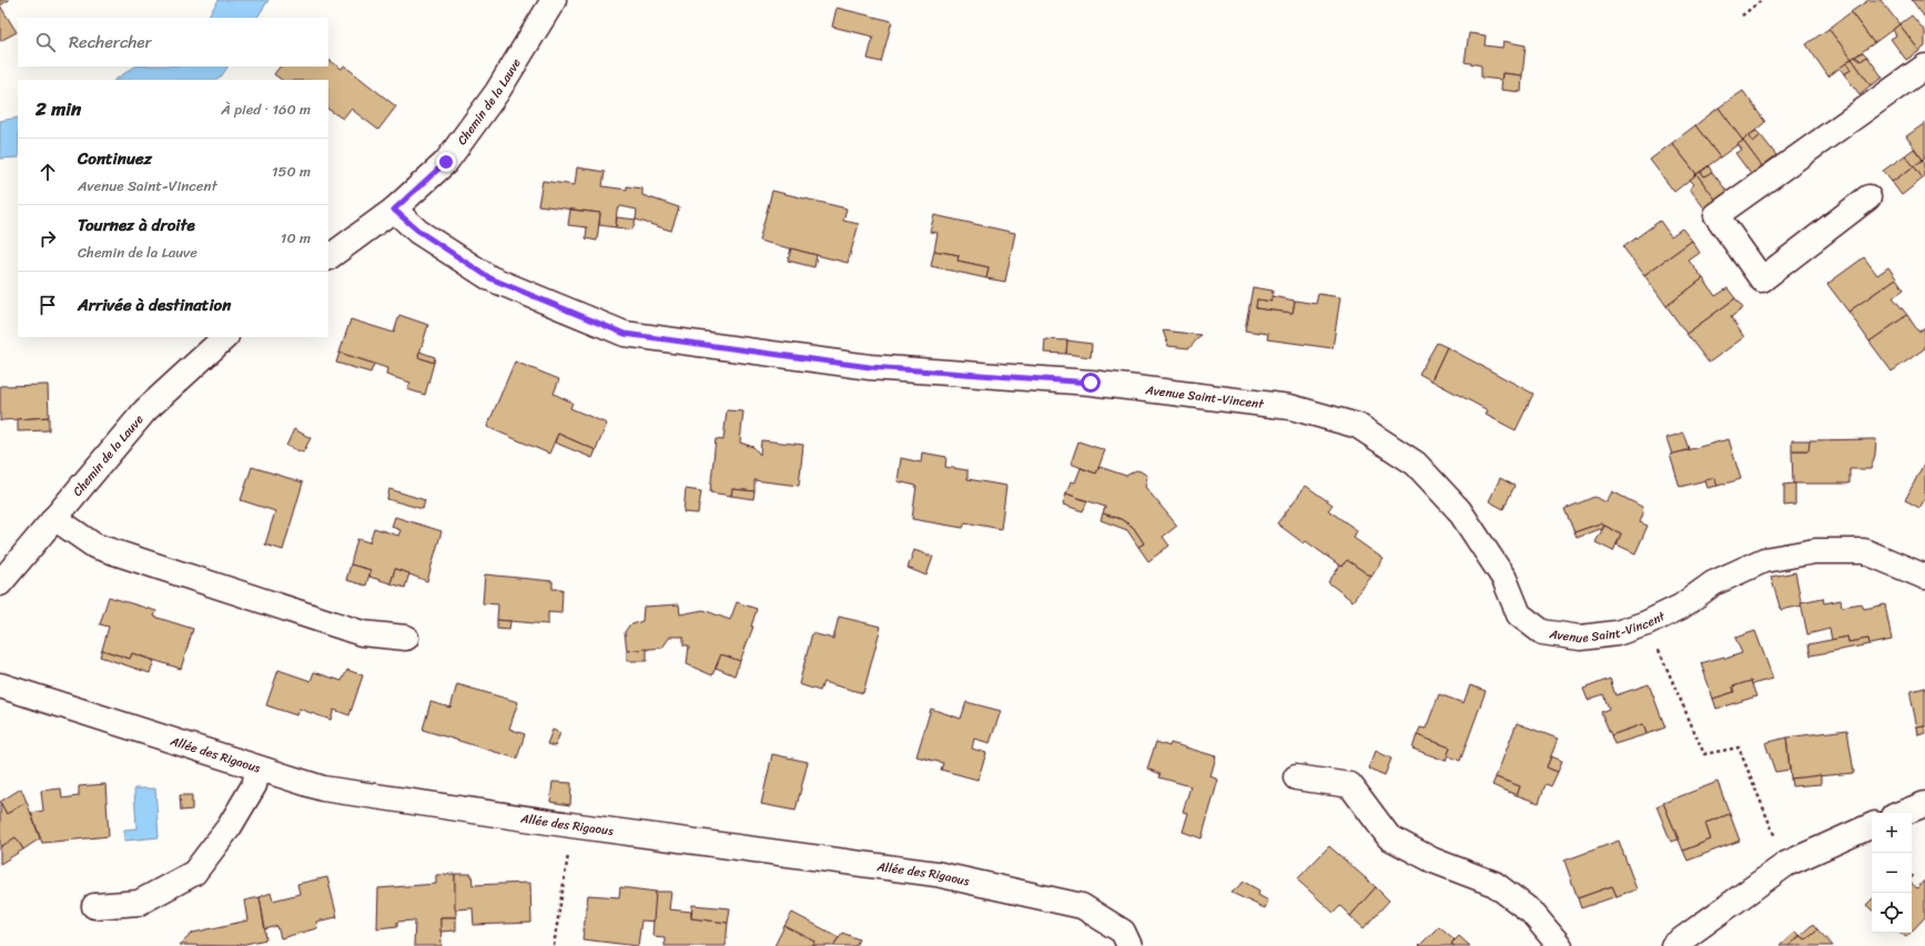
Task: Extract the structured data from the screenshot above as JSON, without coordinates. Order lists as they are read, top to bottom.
{
  "streets": {
    "street": ["Chemin de la Lauve", "Avenue Saint-Vincent", "Allée des Rigaous"]
  },
  "crossings": [
    ["Chemin de la Lauve", "Avenue Saint-Vincent"]
  ],
  "page": {
    "search": "Rechercher",
    "heading": ["2 min", "À pied · 160 m"],
    "list": [
      ["Continuez", "Avenue Saint-Vincent", "150 m"],
      ["Tournez à droite", "Chemin de la Lauve", "10 m"],
      "Arrivée à destination"
    ],
    "map_buttons": ["+", "−"]
  }
}
